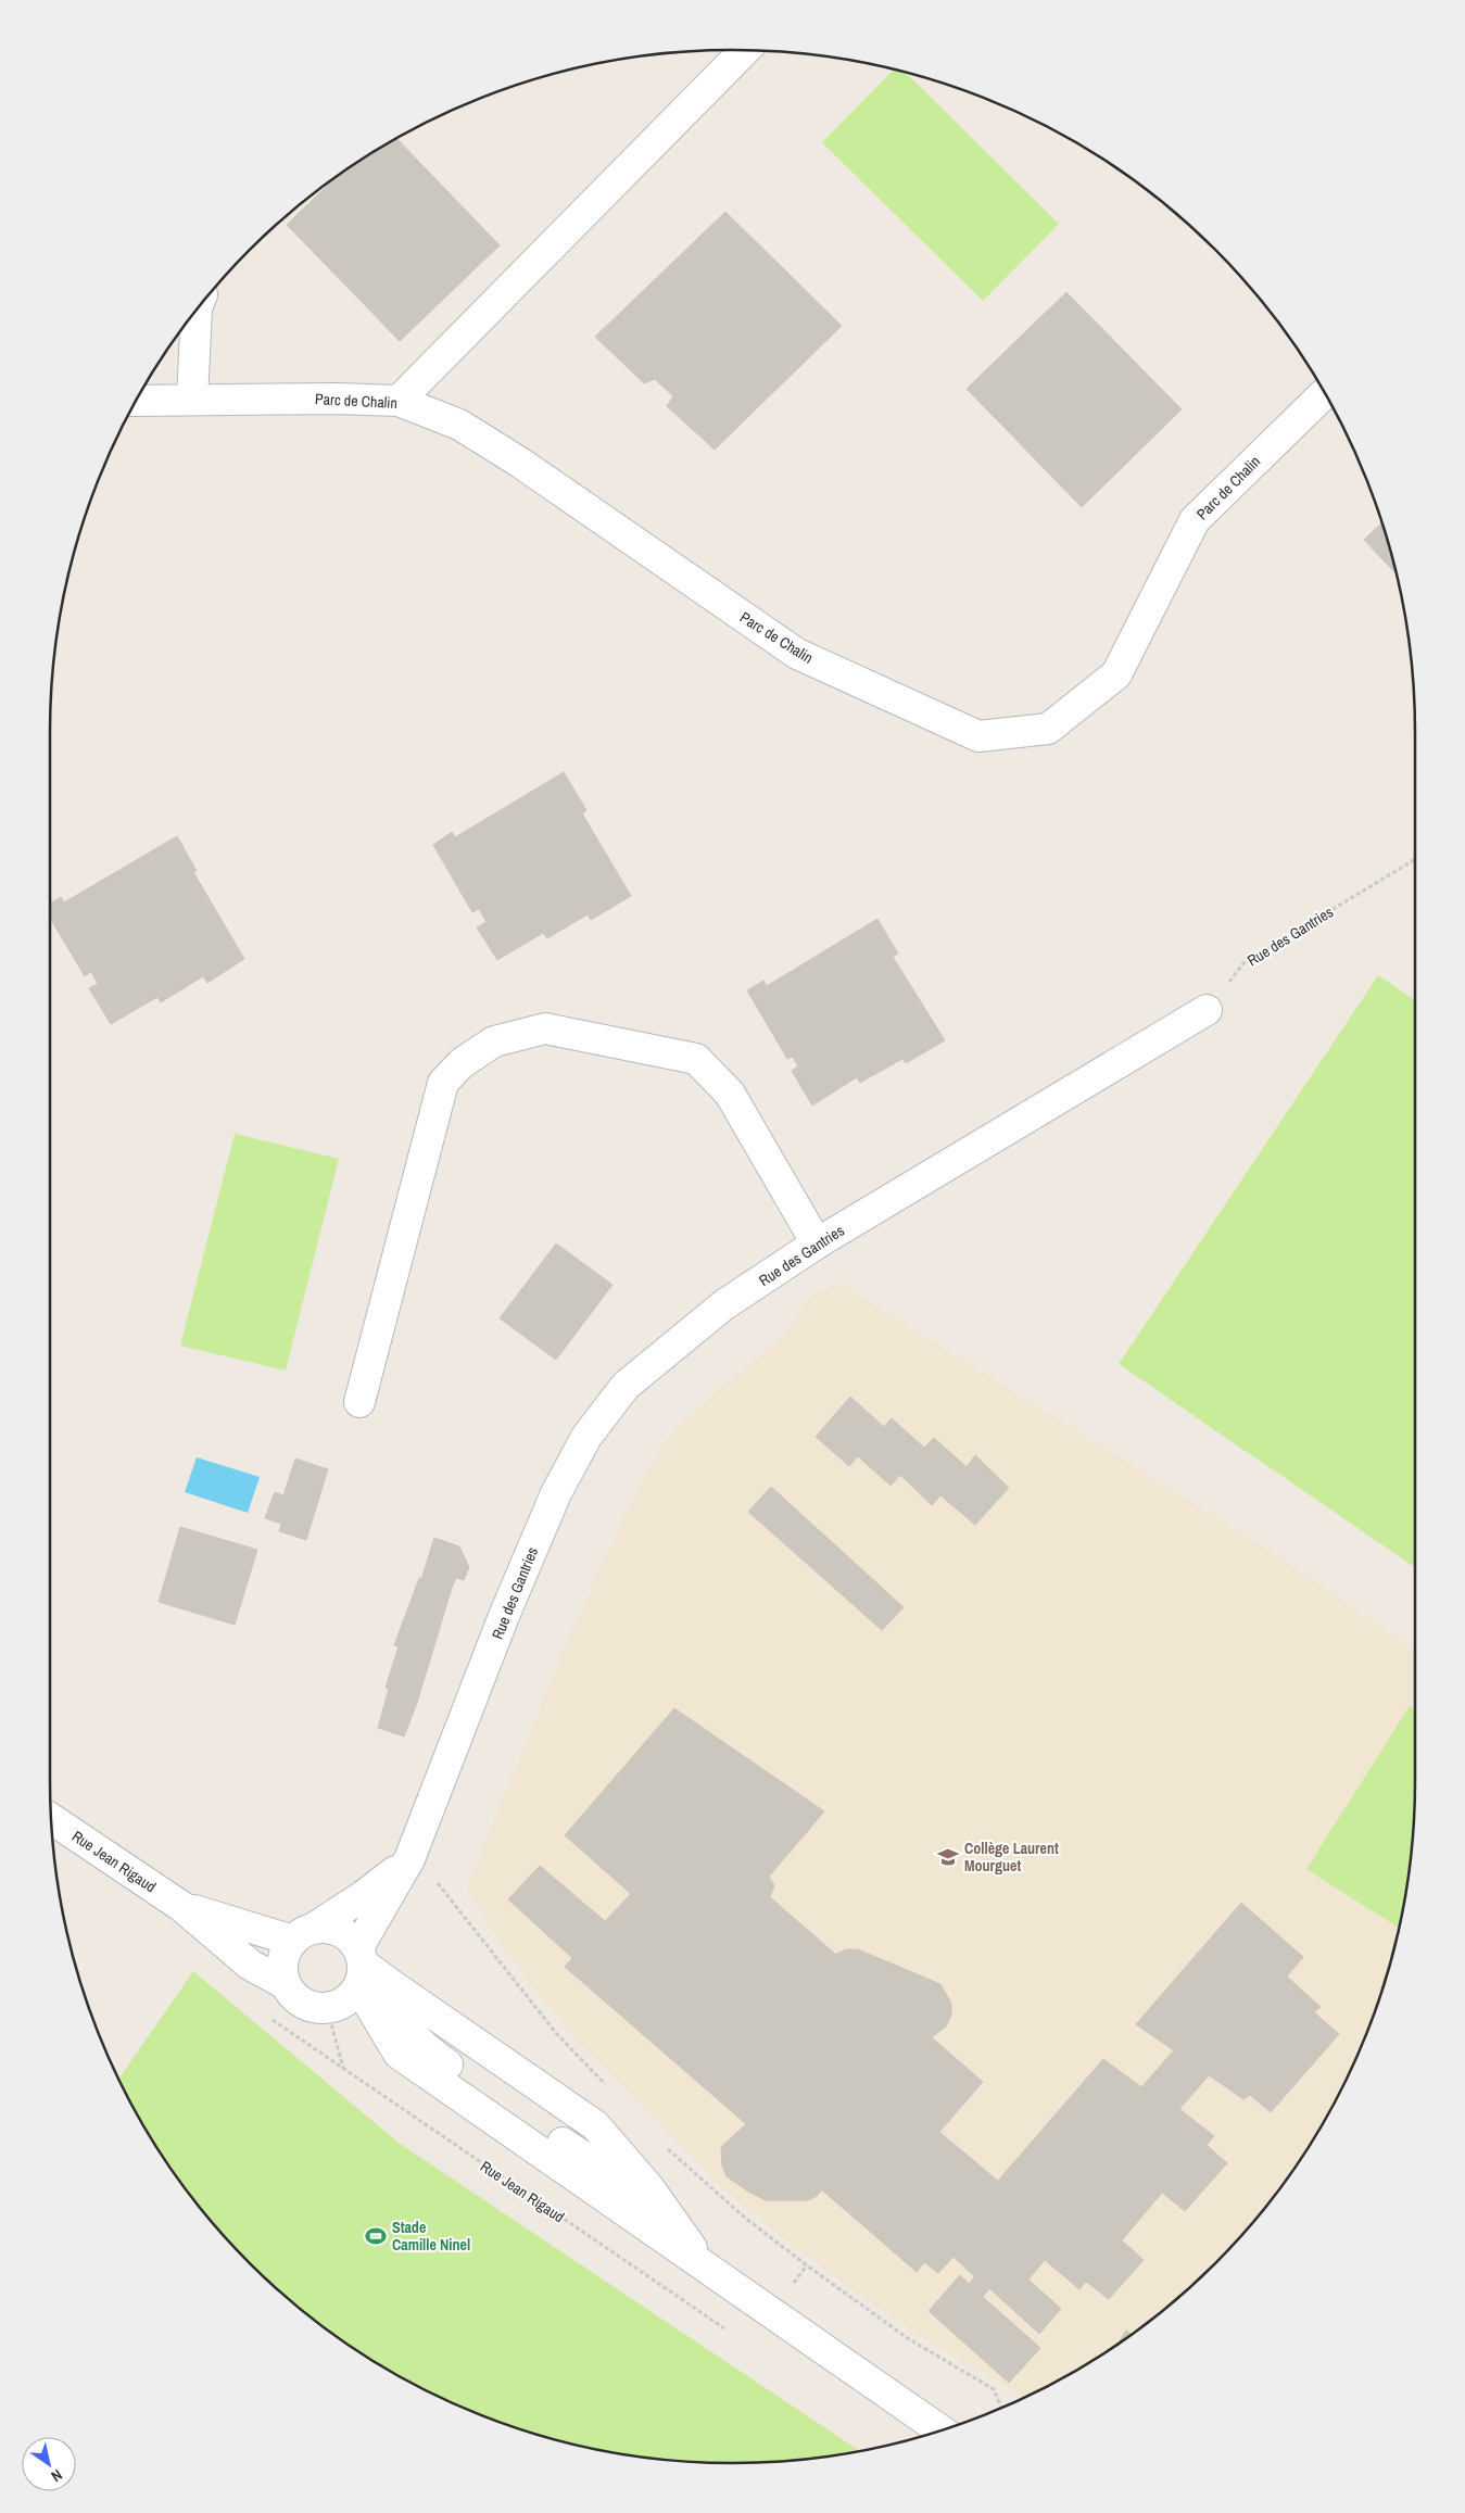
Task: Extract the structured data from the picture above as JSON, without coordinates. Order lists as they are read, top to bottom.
{
  "streets": {
    "street": ["Parc de Chalin", "Rue des Gantries", "Rue Jean Rigaud"]
  },
  "crossings": [
    ["Rue des Gantries", "Rue Jean Rigaud"]
  ],
  "places": {
    "school or university": ["Collège Laurent Mourguet"],
    "sports": ["Stade Camille Ninel"]
  },
  "north": "bottom right"
}
